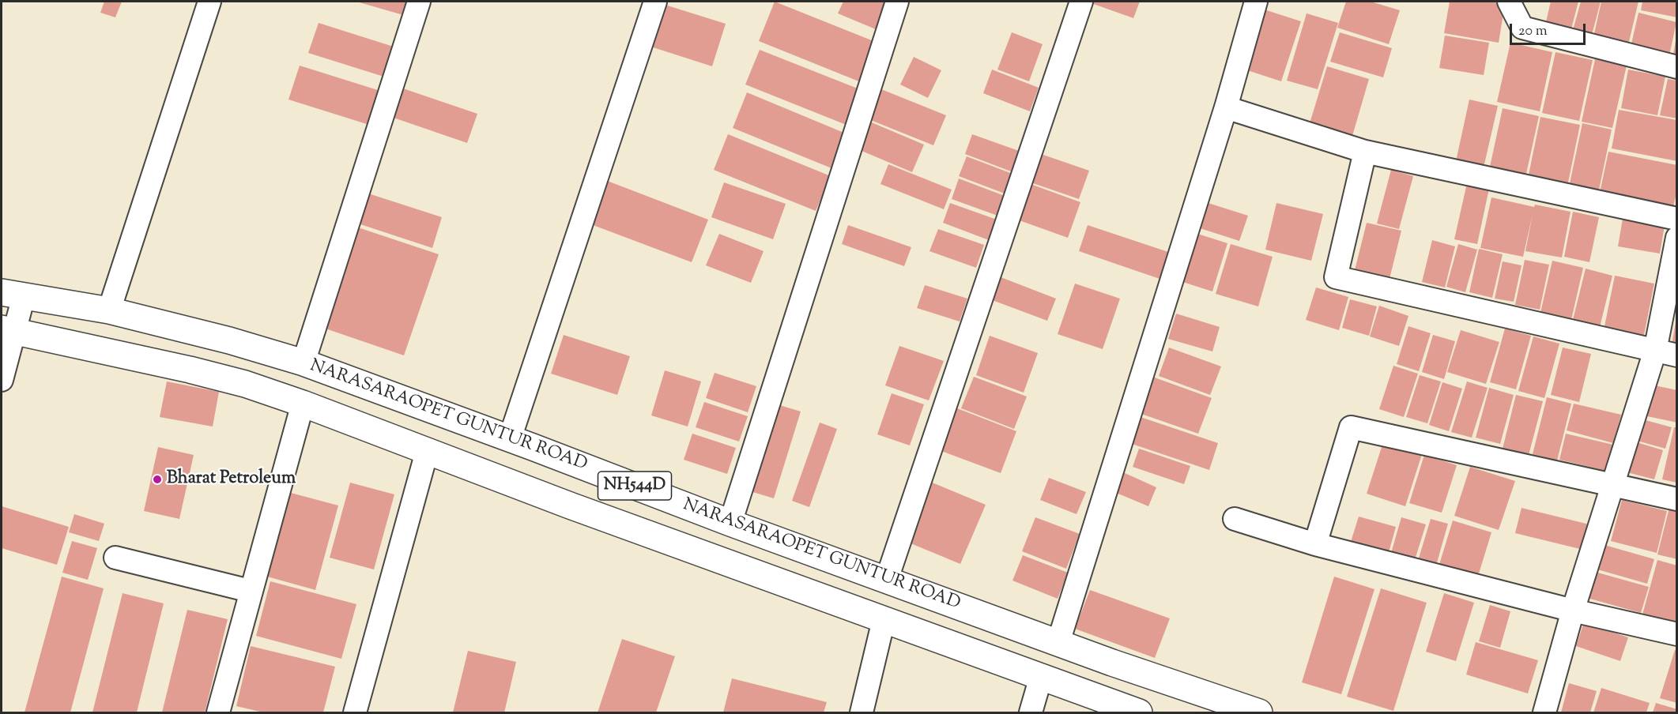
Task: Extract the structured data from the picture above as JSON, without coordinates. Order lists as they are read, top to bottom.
{
  "streets": {
    "highway": ["NARASARAOPET GUNTUR ROAD", "NH544D"]
  },
  "places": ["Bharat Petroleum"],
  "scale_bar": "20 m"
}
